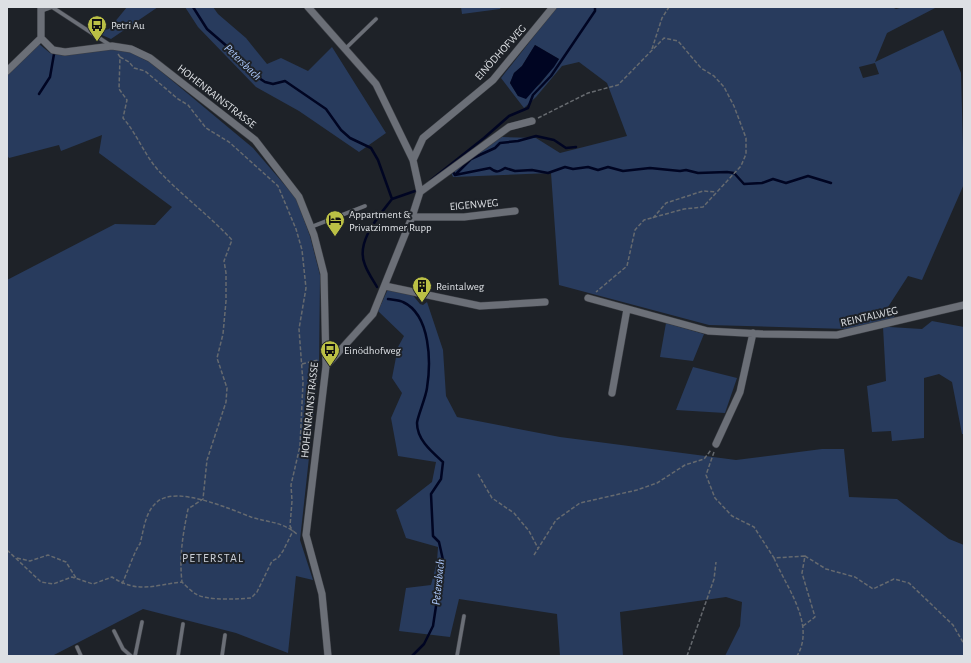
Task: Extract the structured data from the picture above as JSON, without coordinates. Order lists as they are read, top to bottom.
{
  "streets": {
    "street": [
      "EINÖDHOFWEG",
      "HOHENRAINSTRASSE",
      "EIGENWEG",
      "REINTALWEG"
    ]
  },
  "districts": ["PETERSTAL"],
  "water": ["Petersbach"],
  "places": {
    "bus stop": ["Petri Au", "Einödhofweg"],
    "hotel": ["Appartment & Privatzimmer Rupp"],
    "building": ["Reintalweg"]
  }
}
